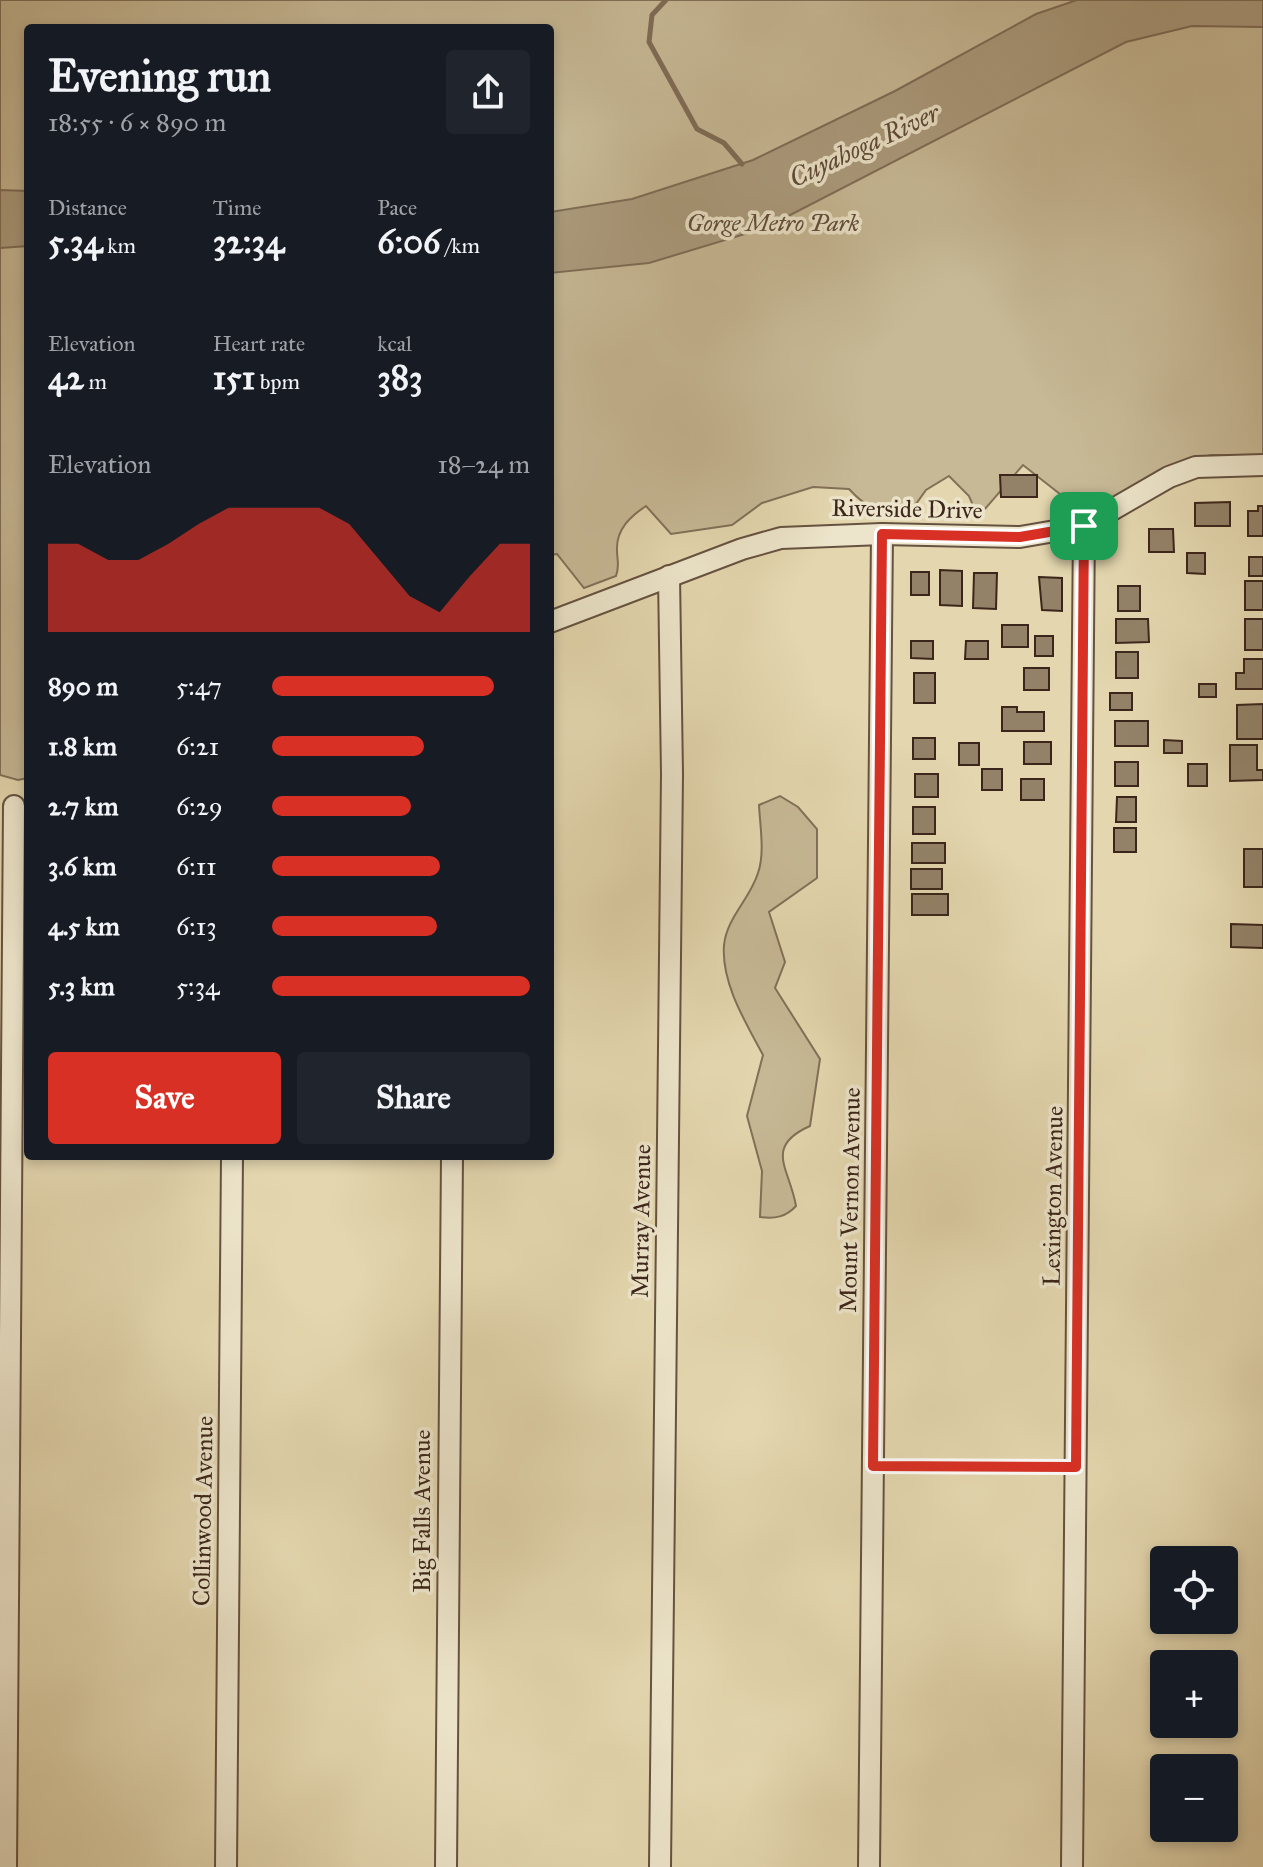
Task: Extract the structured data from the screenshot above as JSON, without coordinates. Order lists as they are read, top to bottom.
{
  "streets": {
    "street": [
      "Riverside Drive",
      "Lexington Avenue",
      "Mount Vernon Avenue",
      "Murray Avenue",
      "Collinwood Avenue",
      "Big Falls Avenue"
    ]
  },
  "crossings": [
    ["Riverside Drive", "Lexington Avenue"],
    ["Riverside Drive", "Mount Vernon Avenue"],
    ["Riverside Drive", "Murray Avenue"]
  ],
  "water": ["Cuyahoga River"],
  "parks": ["Gorge Metro Park"],
  "page": {
    "heading": ["Evening run", "18:55 · 6 × 890 m"],
    "stats": [
      ["Distance", "5.34 km"],
      ["Time", "32:34"],
      ["Pace", "6:06 /km"],
      ["Elevation", "42 m"],
      ["Heart rate", "151 bpm"],
      ["kcal", "383"]
    ],
    "chart": ["Elevation", "18–24 m"],
    "list": [
      {
        "name": "890 m",
        "note": "5:47"
      },
      {
        "name": "1.8 km",
        "note": "6:21"
      },
      {
        "name": "2.7 km",
        "note": "6:29"
      },
      {
        "name": "3.6 km",
        "note": "6:11"
      },
      {
        "name": "4.5 km",
        "note": "6:13"
      },
      {
        "name": "5.3 km",
        "note": "5:34"
      }
    ],
    "buttons": ["Save", "Share"],
    "map_buttons": ["+", "−"]
  }
}
